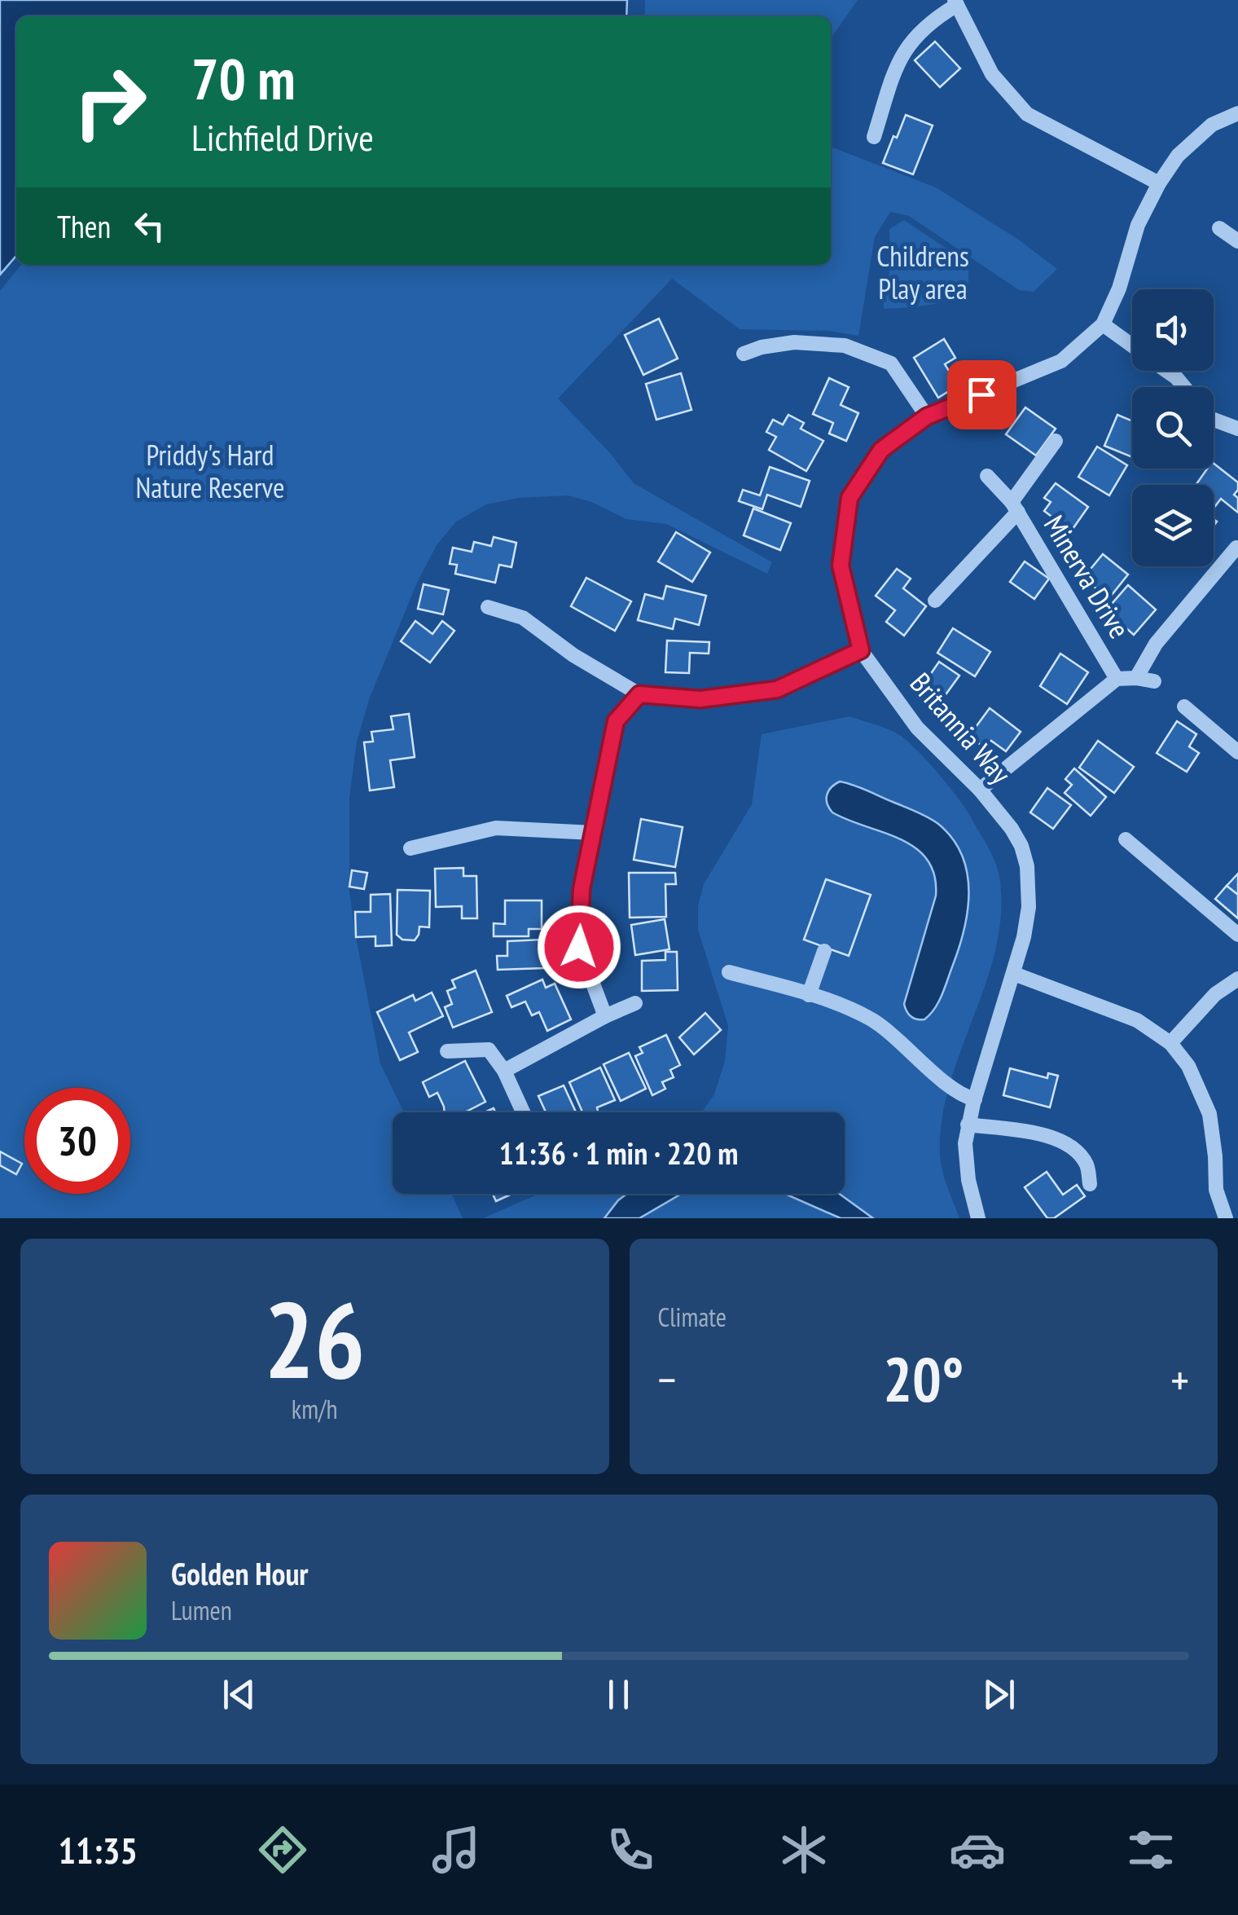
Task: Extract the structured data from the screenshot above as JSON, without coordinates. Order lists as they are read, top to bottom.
{
  "streets": {
    "street": ["Minerva Drive", "Britannia Way"]
  },
  "crossings": [
    ["Minerva Drive", "Britannia Way"]
  ],
  "parks": ["Childrens Play area", "Priddy's Hard Nature Reserve"],
  "page": {
    "turn": ["70 m", "Lichfield Drive"],
    "then": "Then",
    "limit": "30",
    "trip": "11:36 · 1 min · 220 m",
    "tile": [
      ["26", "km/h"],
      "Climate"
    ],
    "heat": ["−", "20°", "+"],
    "song": ["Golden Hour", "Lumen"],
    "tabs": "11:35"
  }
}
